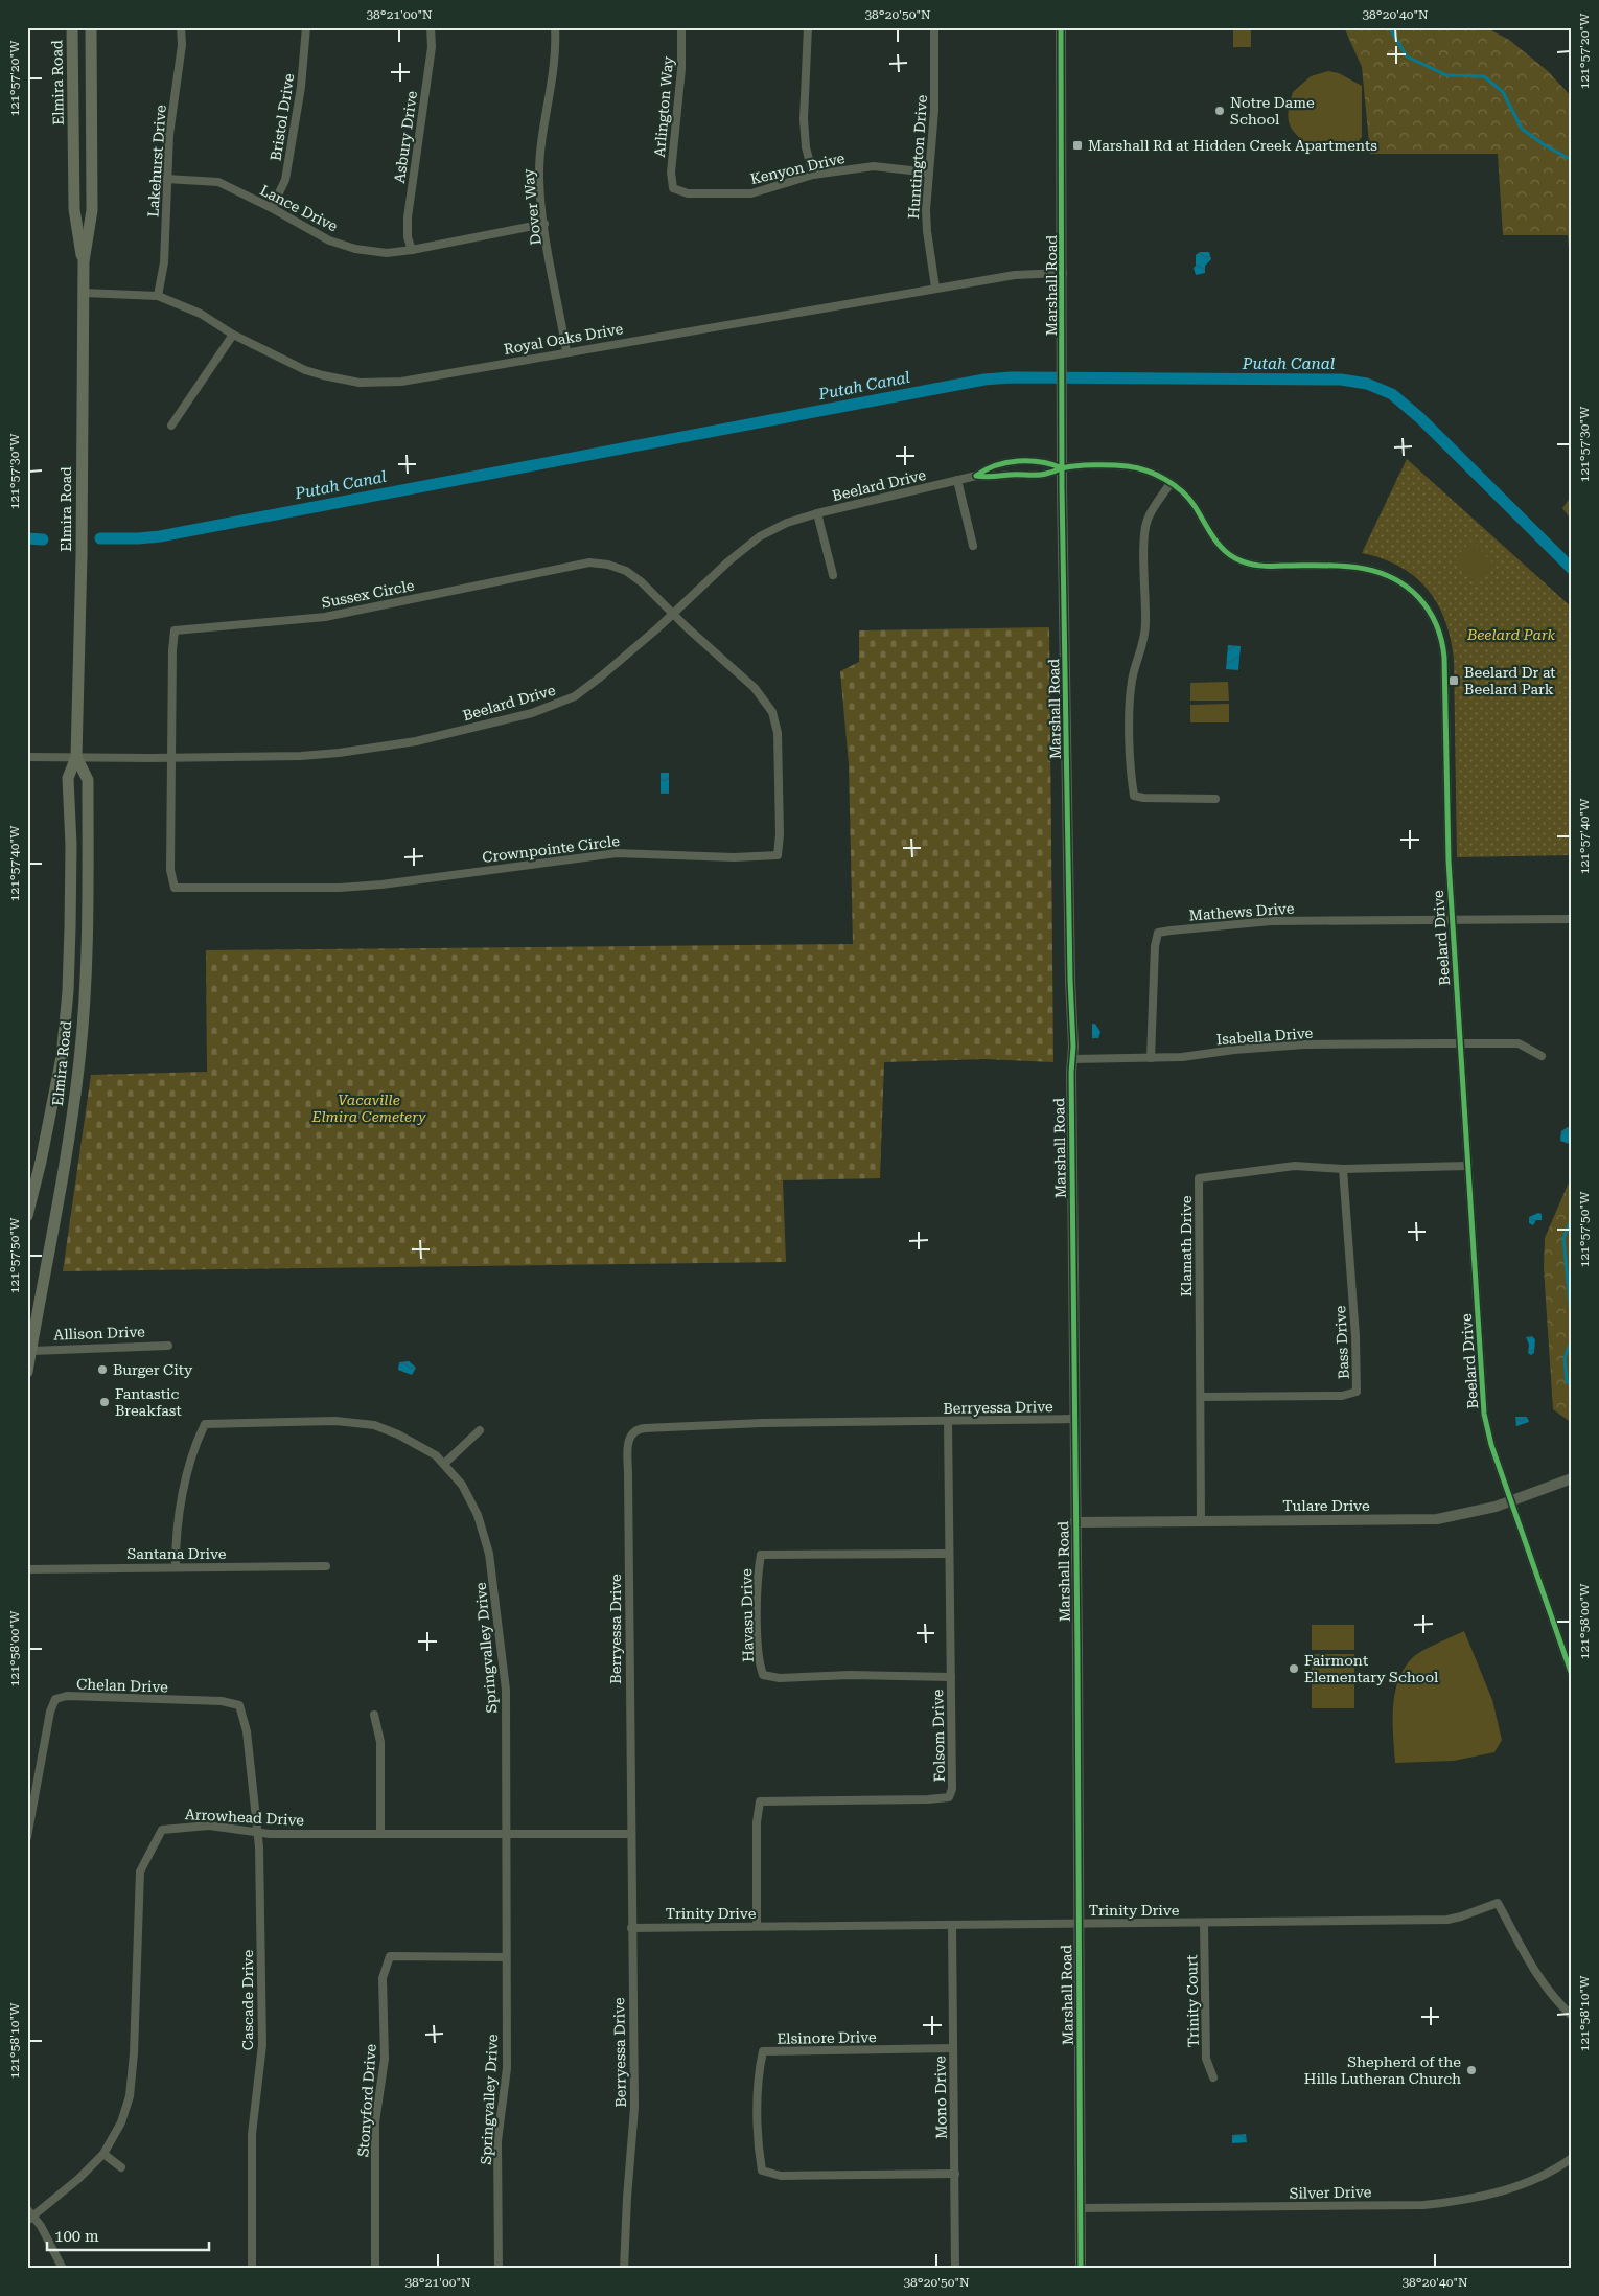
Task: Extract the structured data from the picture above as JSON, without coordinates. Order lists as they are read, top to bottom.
{
  "streets": {
    "main road": ["Elmira Road"],
    "street": [
      "Arlington Way",
      "Bristol Drive",
      "Asbury Drive",
      "Huntington Drive",
      "Lakehurst Drive",
      "Kenyon Drive",
      "Dover Way",
      "Lance Drive",
      "Marshall Road",
      "Royal Oaks Drive",
      "Beelard Drive",
      "Sussex Circle",
      "Crownpointe Circle",
      "Mathews Drive",
      "Isabella Drive",
      "Klamath Drive",
      "Allison Drive",
      "Bass Drive",
      "Berryessa Drive",
      "Tulare Drive",
      "Santana Drive",
      "Havasu Drive",
      "Springvalley Drive",
      "Chelan Drive",
      "Folsom Drive",
      "Arrowhead Drive",
      "Trinity Drive",
      "Cascade Drive",
      "Trinity Court",
      "Elsinore Drive",
      "Mono Drive",
      "Stonyford Drive",
      "Silver Drive"
    ]
  },
  "crossings": [
    ["Elmira Road", "Royal Oaks Drive"],
    ["Elmira Road", "Beelard Drive"],
    ["Elmira Road", "Allison Drive"],
    ["Arlington Way", "Kenyon Drive"],
    ["Bristol Drive", "Lance Drive"],
    ["Asbury Drive", "Lance Drive"],
    ["Huntington Drive", "Kenyon Drive"],
    ["Huntington Drive", "Royal Oaks Drive"],
    ["Lakehurst Drive", "Lance Drive"],
    ["Lakehurst Drive", "Royal Oaks Drive"],
    ["Dover Way", "Lance Drive"],
    ["Dover Way", "Royal Oaks Drive"],
    ["Marshall Road", "Royal Oaks Drive"],
    ["Marshall Road", "Beelard Drive"],
    ["Marshall Road", "Isabella Drive"],
    ["Marshall Road", "Berryessa Drive"],
    ["Marshall Road", "Tulare Drive"],
    ["Marshall Road", "Trinity Drive"],
    ["Marshall Road", "Silver Drive"],
    ["Beelard Drive", "Sussex Circle"],
    ["Beelard Drive", "Crownpointe Circle"],
    ["Beelard Drive", "Mathews Drive"],
    ["Beelard Drive", "Isabella Drive"],
    ["Beelard Drive", "Klamath Drive"],
    ["Beelard Drive", "Tulare Drive"],
    ["Sussex Circle", "Crownpointe Circle"],
    ["Mathews Drive", "Isabella Drive"],
    ["Klamath Drive", "Bass Drive"],
    ["Klamath Drive", "Tulare Drive"],
    ["Berryessa Drive", "Folsom Drive"],
    ["Berryessa Drive", "Arrowhead Drive"],
    ["Berryessa Drive", "Trinity Drive"],
    ["Santana Drive", "Springvalley Drive"],
    ["Havasu Drive", "Folsom Drive"],
    ["Springvalley Drive", "Arrowhead Drive"],
    ["Springvalley Drive", "Stonyford Drive"],
    ["Chelan Drive", "Cascade Drive"],
    ["Folsom Drive", "Trinity Drive"],
    ["Arrowhead Drive", "Cascade Drive"],
    ["Trinity Drive", "Trinity Court"],
    ["Trinity Drive", "Mono Drive"],
    ["Elsinore Drive", "Mono Drive"]
  ],
  "water": ["Putah Canal"],
  "parks": ["Beelard Park", "Vacaville Elmira Cemetery"],
  "places": {
    "other": [
      "Notre Dame School",
      "Burger City",
      "Fantastic Breakfast",
      "Fairmont Elementary School",
      "Shepherd of the Hills Lutheran Church"
    ],
    "transit": ["Marshall Rd at Hidden Creek Apartments", "Beelard Dr at Beelard Park"]
  },
  "scale_bar": "100 m",
  "coordinates": [
    "38°21'00\"N",
    "38°20'50\"N",
    "38°20'40\"N",
    "121°57'20\"W",
    "121°57'30\"W",
    "121°57'40\"W",
    "121°57'50\"W",
    "121°58'00\"W",
    "121°58'10\"W"
  ]
}
